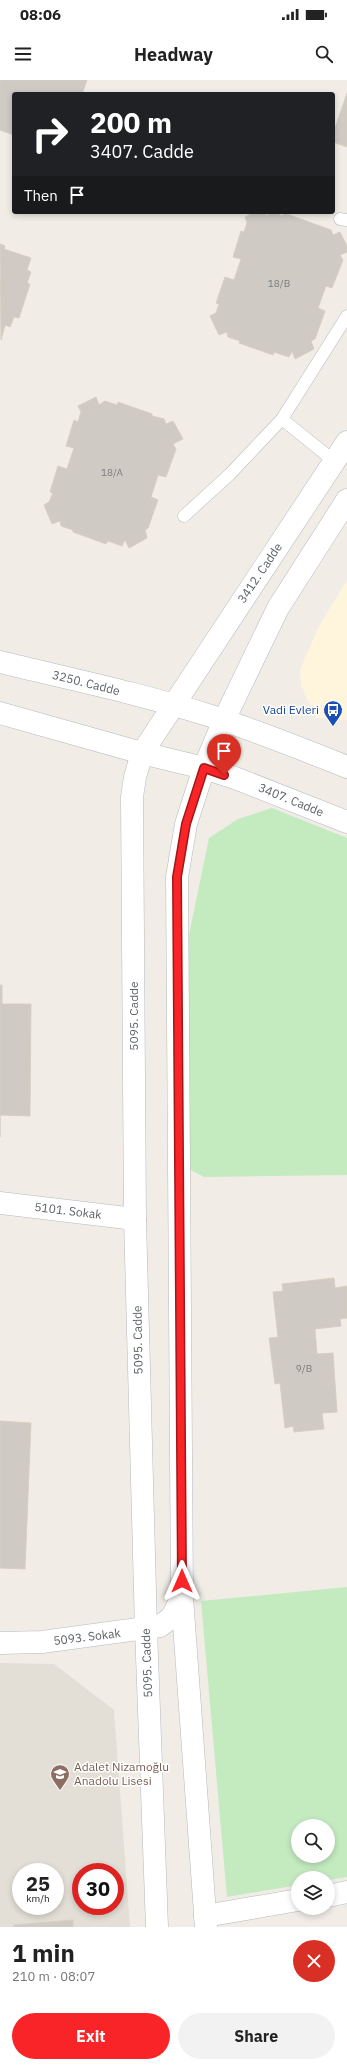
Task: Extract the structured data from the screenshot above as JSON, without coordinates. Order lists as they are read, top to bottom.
{
  "streets": {
    "street": [
      "3412. Cadde",
      "3250. Cadde",
      "3407. Cadde",
      "5095. Cadde",
      "5101. Sokak",
      "5093. Sokak"
    ]
  },
  "crossings": [
    ["3412. Cadde", "3250. Cadde"],
    ["3412. Cadde", "3407. Cadde"],
    ["3412. Cadde", "5095. Cadde"],
    ["3407. Cadde", "5095. Cadde"],
    ["5095. Cadde", "5101. Sokak"],
    ["5095. Cadde", "5093. Sokak"]
  ],
  "places": {
    "bus stop": ["Vadi Evleri"],
    "school or university": ["Adalet Nizamoğlu Anadolu Lisesi"]
  },
  "house_numbers": ["18/B", "18/A", "9/B"],
  "page": {
    "status": "08:06",
    "header": "Headway",
    "turn": ["200 m", "3407. Cadde"],
    "then": "Then",
    "speed": "25 km/h",
    "limit": "30",
    "heading": ["1 min", "210 m · 08:07"],
    "buttons": ["Exit", "Share"]
  }
}
